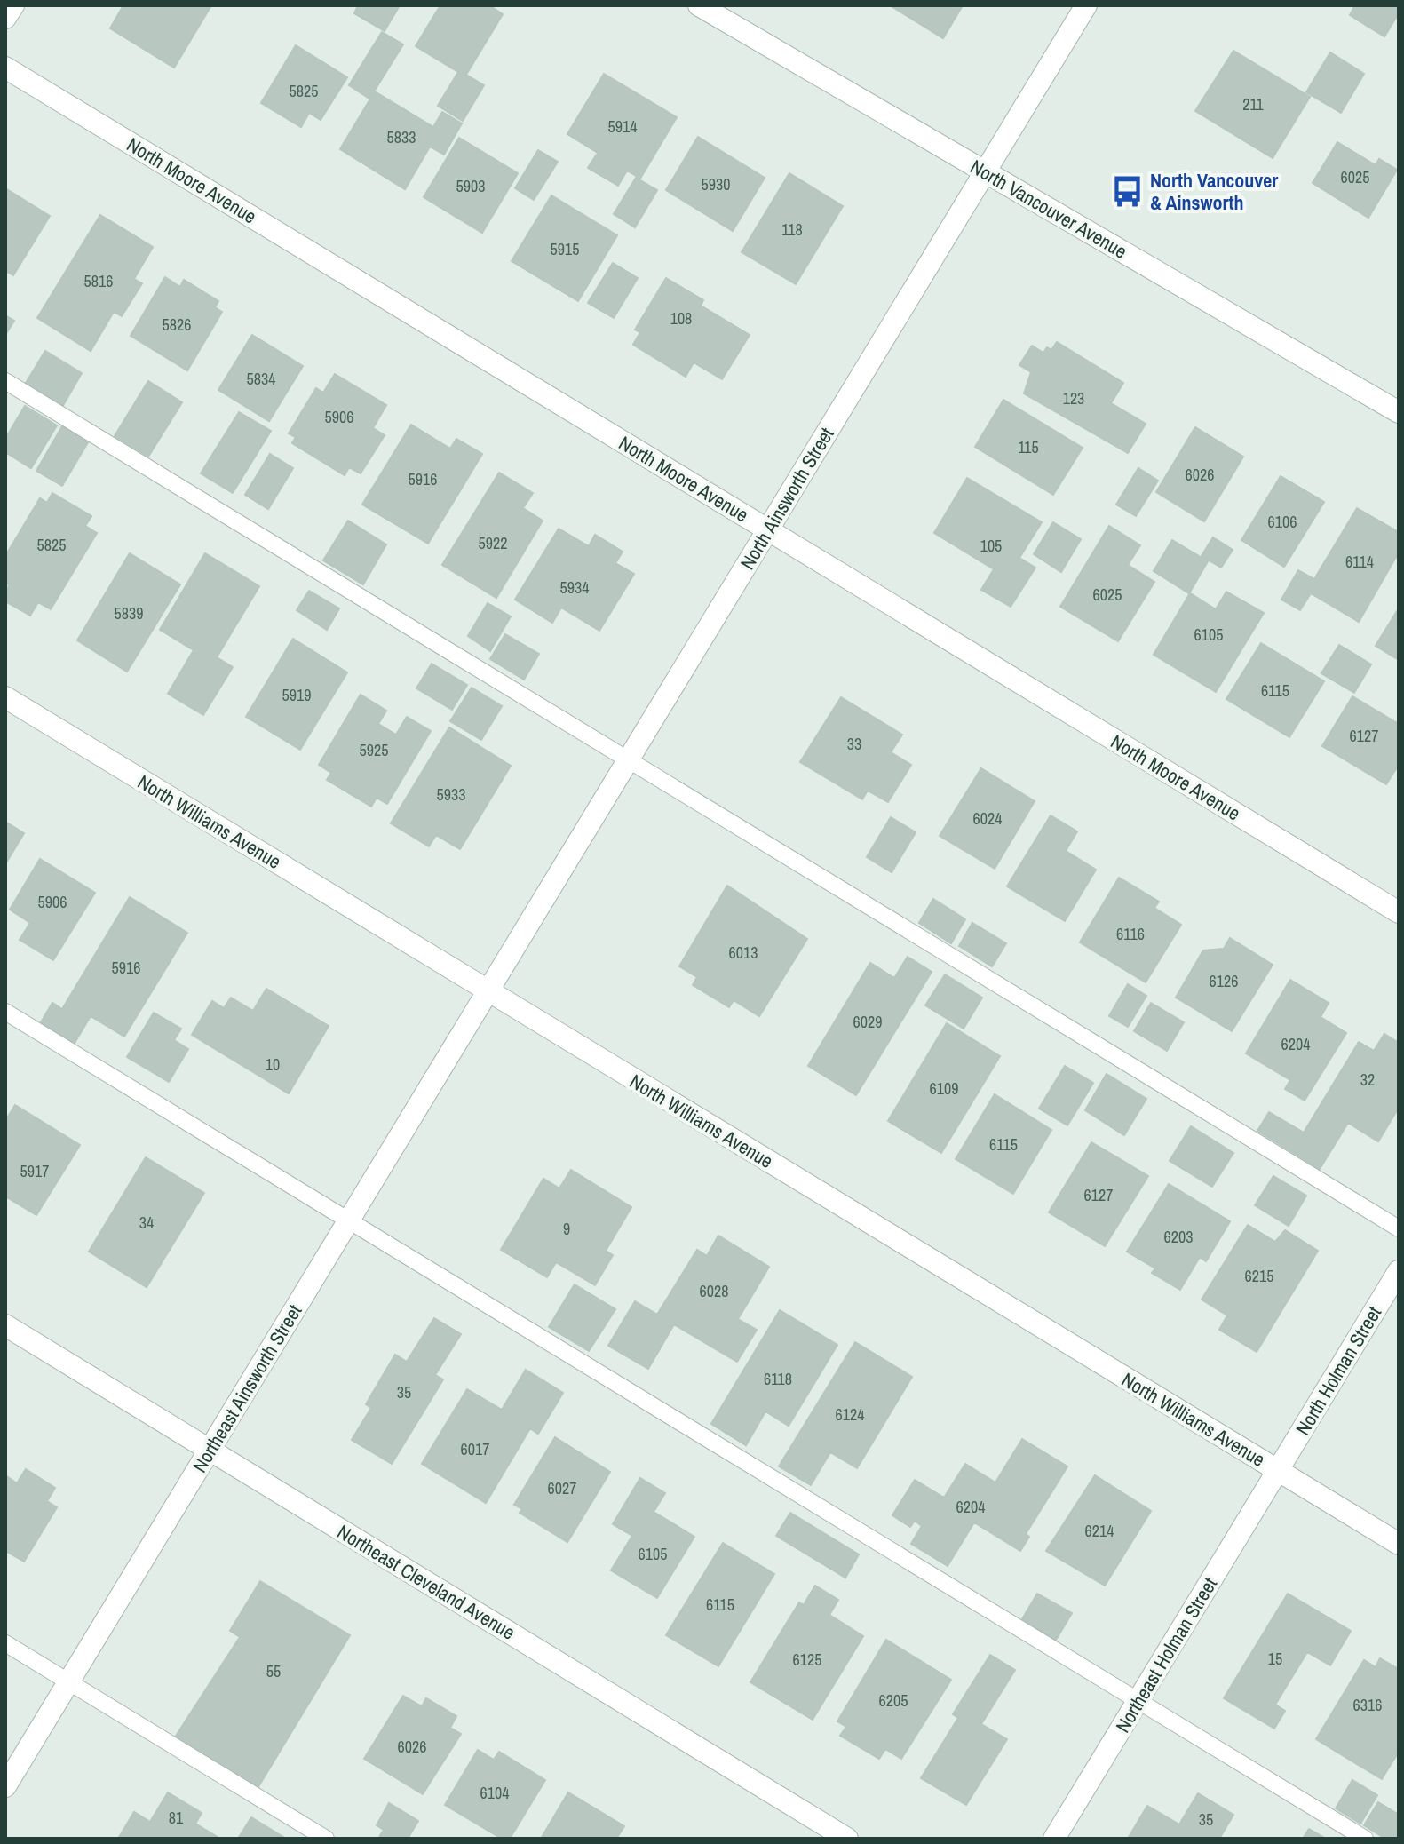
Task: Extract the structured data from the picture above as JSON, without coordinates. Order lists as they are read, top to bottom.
{
  "streets": {
    "street": [
      "North Moore Avenue",
      "North Vancouver Avenue",
      "North Ainsworth Street",
      "North Williams Avenue",
      "North Holman Street",
      "Northeast Ainsworth Street",
      "Northeast Cleveland Avenue",
      "Northeast Holman Street"
    ]
  },
  "crossings": [
    ["North Moore Avenue", "North Ainsworth Street"],
    ["North Vancouver Avenue", "North Ainsworth Street"],
    ["North Ainsworth Street", "North Williams Avenue"],
    ["North Ainsworth Street", "Northeast Ainsworth Street"],
    ["North Williams Avenue", "North Holman Street"],
    ["North Williams Avenue", "Northeast Ainsworth Street"],
    ["North Williams Avenue", "Northeast Holman Street"],
    ["North Holman Street", "Northeast Holman Street"],
    ["Northeast Ainsworth Street", "Northeast Cleveland Avenue"]
  ],
  "places": {
    "bus stop": ["North Vancouver & Ainsworth"]
  },
  "house_numbers": [
    "5825",
    "211",
    "5914",
    "5833",
    "6025",
    "5930",
    "5903",
    "118",
    "5915",
    "5816",
    "108",
    "5826",
    "5834",
    "123",
    "5906",
    "115",
    "6026",
    "5916",
    "6106",
    "5922",
    "5825",
    "105",
    "6114",
    "5934",
    "6025",
    "5839",
    "6105",
    "6115",
    "5919",
    "6127",
    "33",
    "5925",
    "5933",
    "6024",
    "5906",
    "6116",
    "6013",
    "5916",
    "6126",
    "6029",
    "6204",
    "10",
    "32",
    "6109",
    "6115",
    "5917",
    "6127",
    "34",
    "9",
    "6203",
    "6215",
    "6028",
    "6118",
    "35",
    "6124",
    "6017",
    "6027",
    "6204",
    "6214",
    "6105",
    "6115",
    "15",
    "6125",
    "55",
    "6205",
    "6316",
    "6026",
    "6104",
    "81",
    "35"
  ]
}
